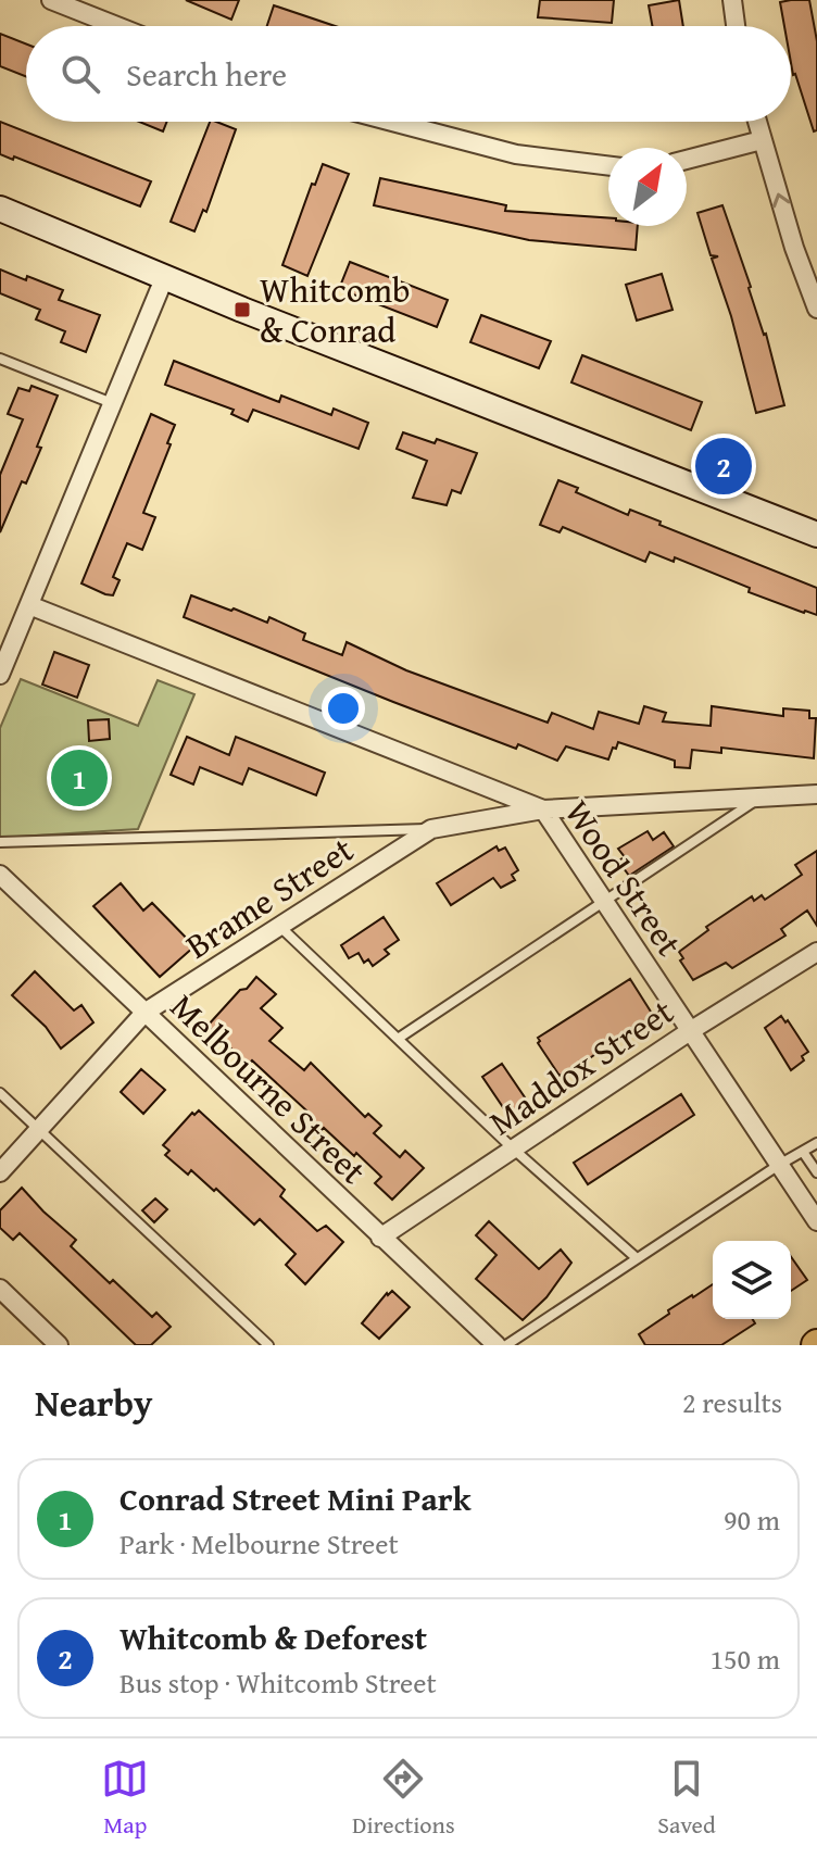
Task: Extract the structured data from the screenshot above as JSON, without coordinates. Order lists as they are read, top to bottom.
{
  "streets": {
    "street": [
      "Wood Street",
      "Brame Street",
      "Maddox Street",
      "Melbourne Street"
    ]
  },
  "crossings": [
    ["Wood Street", "Maddox Street"],
    ["Brame Street", "Melbourne Street"],
    ["Maddox Street", "Melbourne Street"]
  ],
  "places": {
    "transit": ["Whitcomb & Conrad"]
  },
  "north": "top right",
  "page": {
    "search": "Search here",
    "pins": ["2", "1"],
    "heading": ["Nearby", "2 results"],
    "list": [
      {
        "mark": "1",
        "name": "Conrad Street Mini Park",
        "note": "Park · Melbourne Street",
        "value": "90 m"
      },
      {
        "mark": "2",
        "name": "Whitcomb & Deforest",
        "note": "Bus stop · Whitcomb Street",
        "value": "150 m"
      }
    ],
    "nav": ["Map", "Directions", "Saved"]
  }
}
